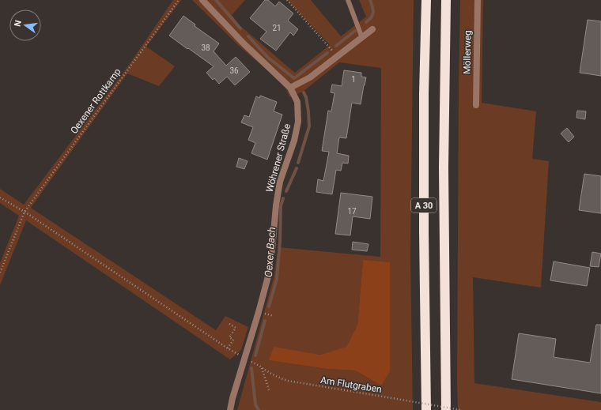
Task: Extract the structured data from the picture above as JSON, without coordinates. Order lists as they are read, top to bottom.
{
  "streets": {
    "highway": ["A 30"],
    "street": ["Möllerweg", "Wöhrener Straße"],
    "path": ["Oexener Rottkamp", "Am Flutgraben"]
  },
  "crossings": [
    ["Oexener Rottkamp", "Am Flutgraben"],
    ["Wöhrener Straße", "Am Flutgraben"]
  ],
  "water": ["Oexer Bach"],
  "house_numbers": [
    "21",
    "38",
    "36",
    "1",
    "17"
  ],
  "north": "left"
}
